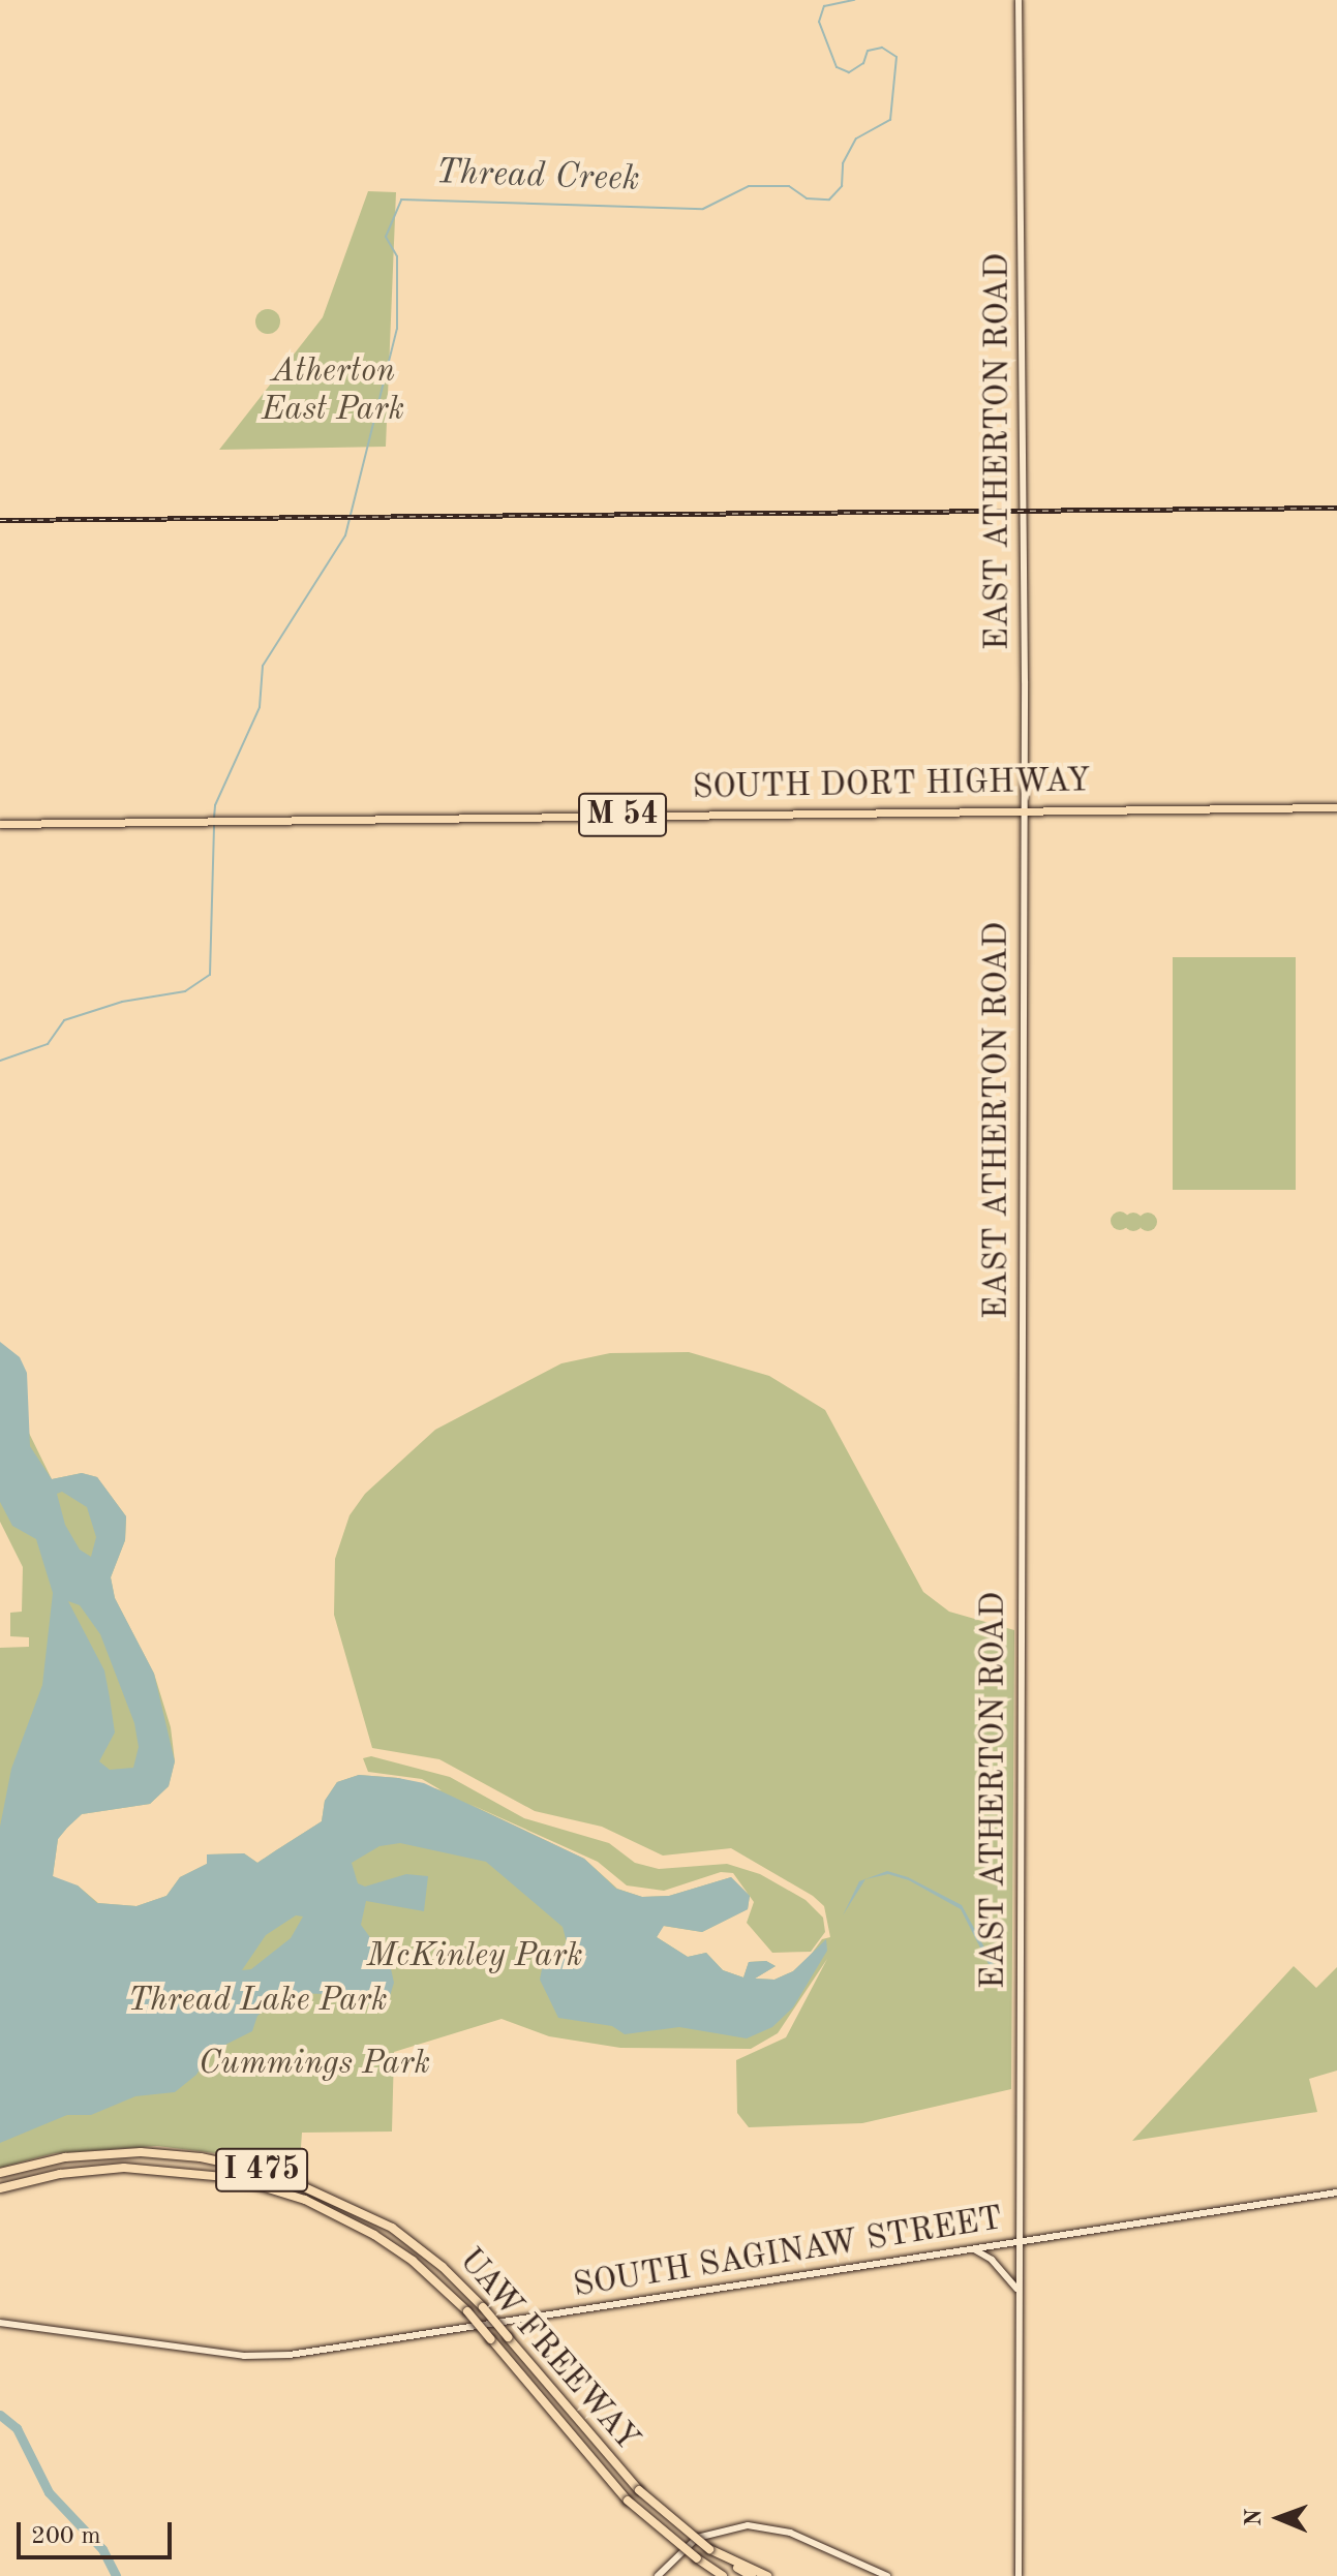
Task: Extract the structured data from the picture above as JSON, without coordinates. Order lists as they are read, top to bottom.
{
  "streets": {
    "highway": ["I 475", "UAW FREEWAY"],
    "main road": ["SOUTH DORT HIGHWAY", "M 54"],
    "street": ["EAST ATHERTON ROAD", "SOUTH SAGINAW STREET"]
  },
  "crossings": [
    ["EAST ATHERTON ROAD", "SOUTH DORT HIGHWAY"],
    ["EAST ATHERTON ROAD", "SOUTH SAGINAW STREET"]
  ],
  "water": ["Thread Creek"],
  "parks": [
    "Atherton East Park",
    "McKinley Park",
    "Thread Lake Park",
    "Cummings Park"
  ],
  "scale_bar": "200 m",
  "north": "left"
}
